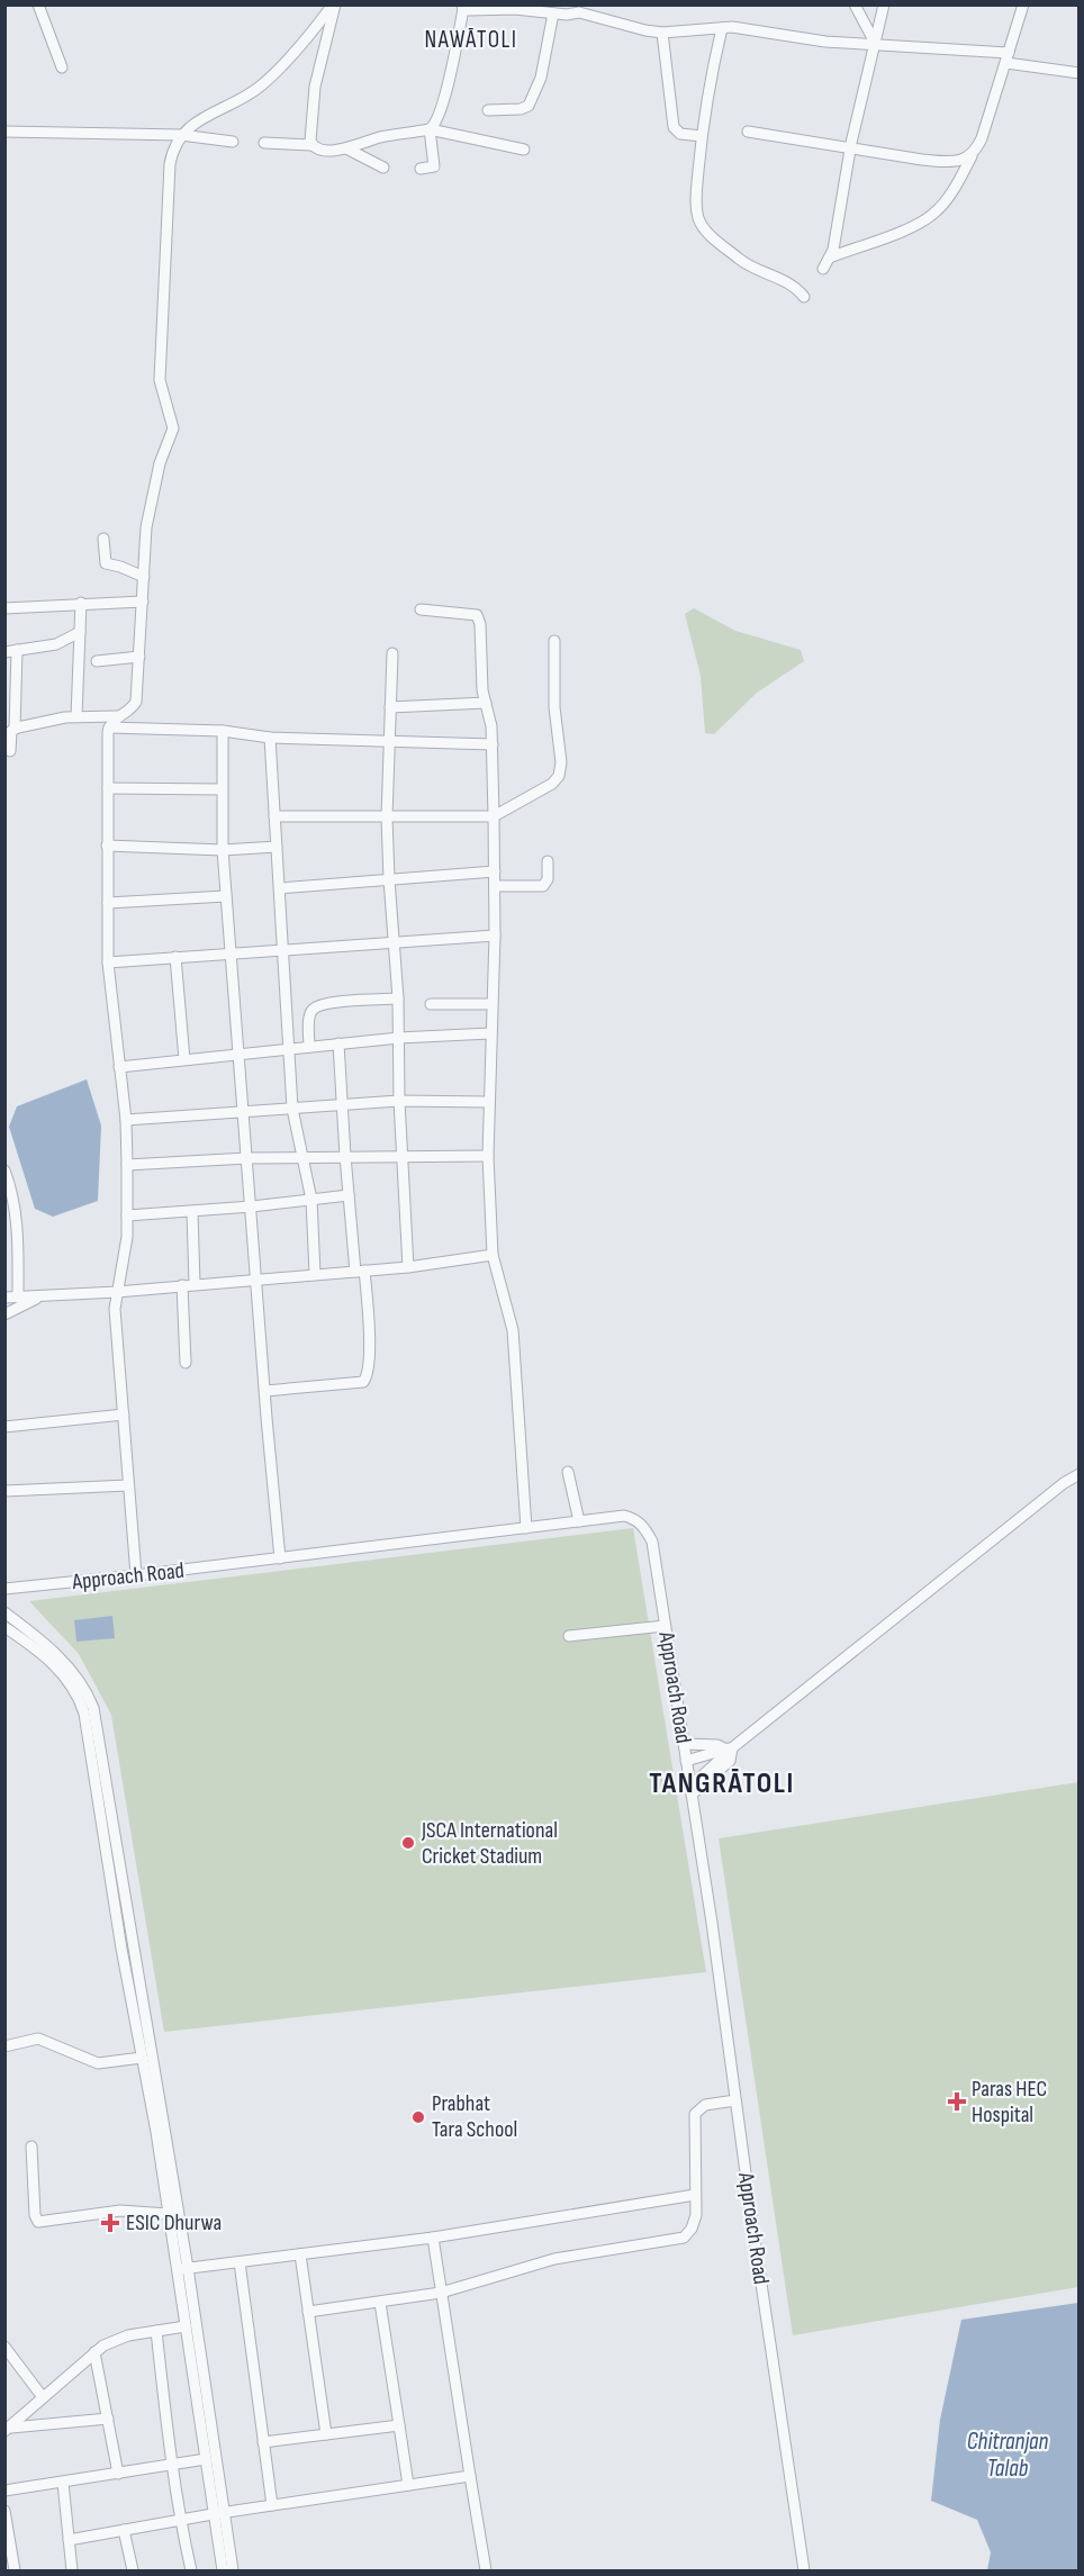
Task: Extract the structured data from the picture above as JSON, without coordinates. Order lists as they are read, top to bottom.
{
  "streets": {
    "street": ["Approach Road"]
  },
  "districts": ["NAWĀTOLI", "TANGRĀTOLI"],
  "water": ["Chitranjan Talab"],
  "places": {
    "other": ["JSCA International Cricket Stadium", "Prabhat Tara School"],
    "health": ["Paras HEC Hospital", "ESIC Dhurwa"]
  }
}
